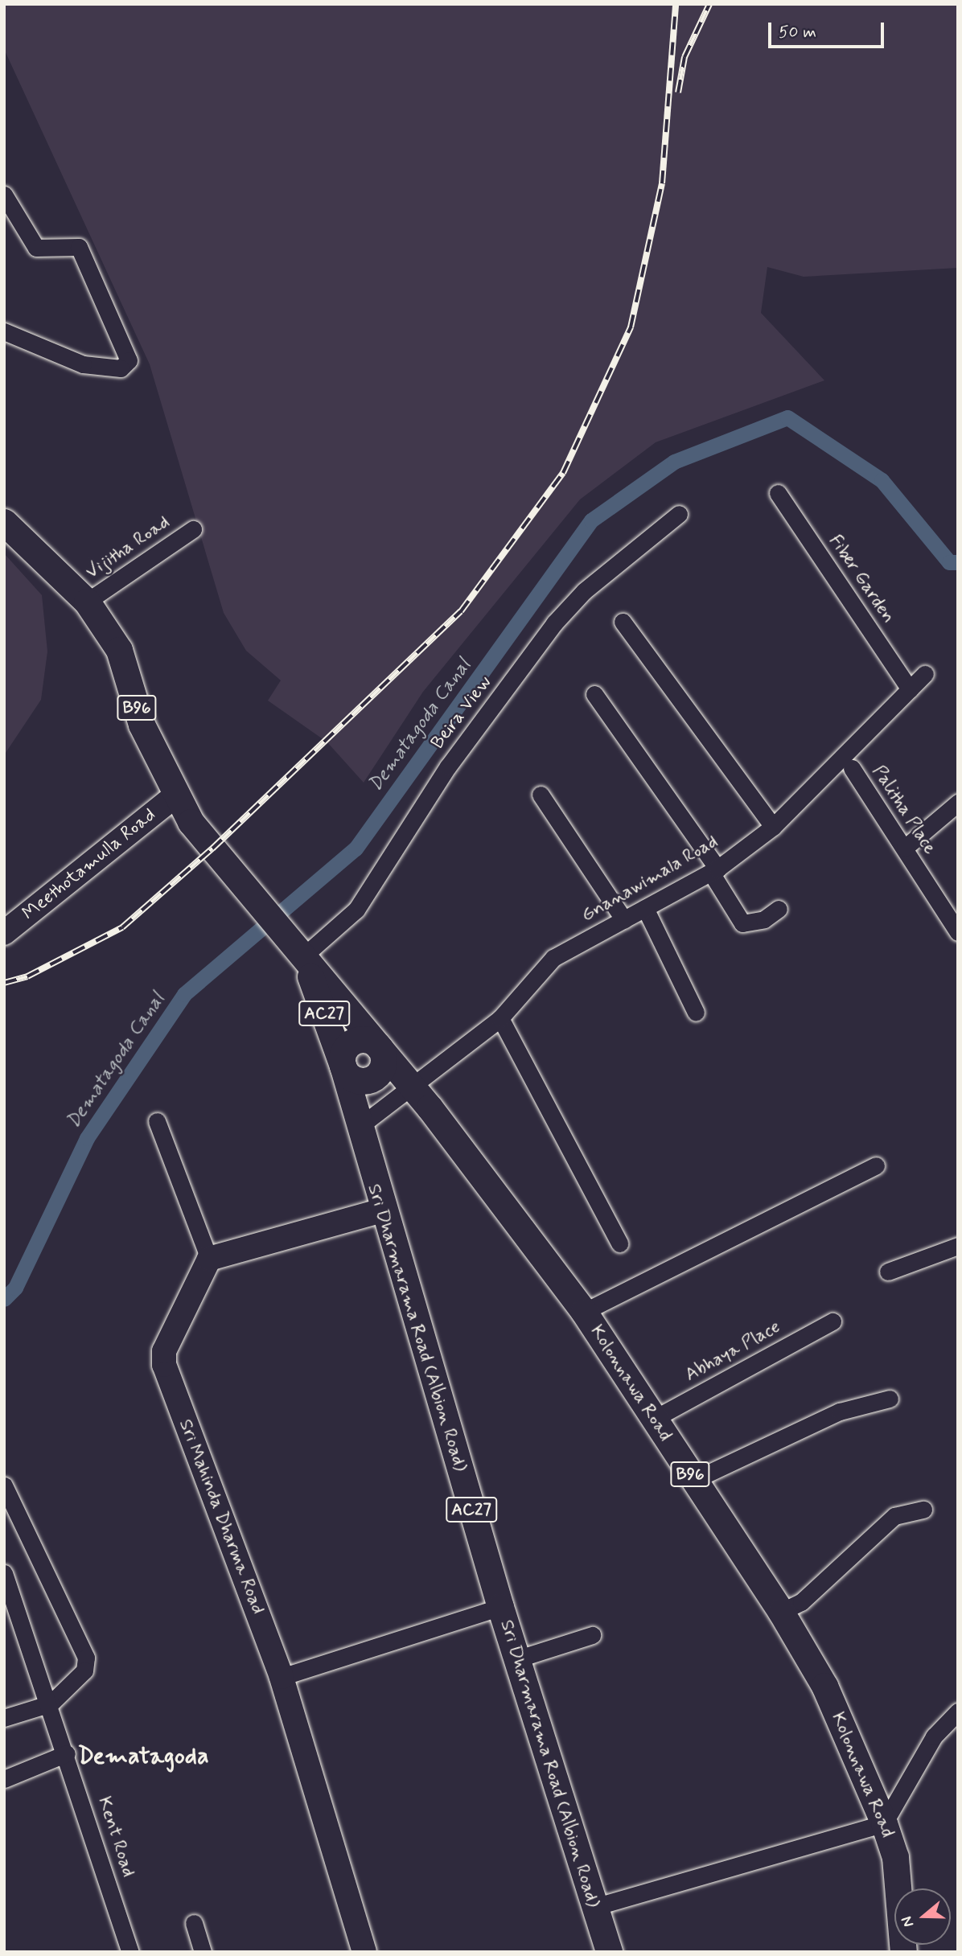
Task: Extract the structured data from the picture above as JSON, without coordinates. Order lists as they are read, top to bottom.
{
  "streets": {
    "main road": [
      "B96",
      "AC27",
      "Sri Dharmarama Road (Albion Road)",
      "Kolonnawa Road"
    ],
    "street": [
      "Vijitha Road",
      "Fiber Garden",
      "Beira View",
      "Palitha Place",
      "Meethotamulla Road",
      "Gnanawimala Road",
      "Abhaya Place",
      "Sri Mahinda Dharma Road",
      "Kent Road"
    ]
  },
  "crossings": [
    ["Vijitha Road", "B96"],
    ["Fiber Garden", "Gnanawimala Road"],
    ["B96", "Beira View"],
    ["B96", "Meethotamulla Road"],
    ["B96", "Sri Dharmarama Road (Albion Road)"],
    ["B96", "Kolonnawa Road"],
    ["Beira View", "Sri Dharmarama Road (Albion Road)"],
    ["Beira View", "Kolonnawa Road"],
    ["Gnanawimala Road", "Sri Dharmarama Road (Albion Road)"],
    ["Gnanawimala Road", "Kolonnawa Road"],
    ["Sri Dharmarama Road (Albion Road)", "Kolonnawa Road"],
    ["Abhaya Place", "Kolonnawa Road"]
  ],
  "districts": ["Dematagoda"],
  "water": ["Dematagoda Canal"],
  "scale_bar": "50 m",
  "north": "left"
}
